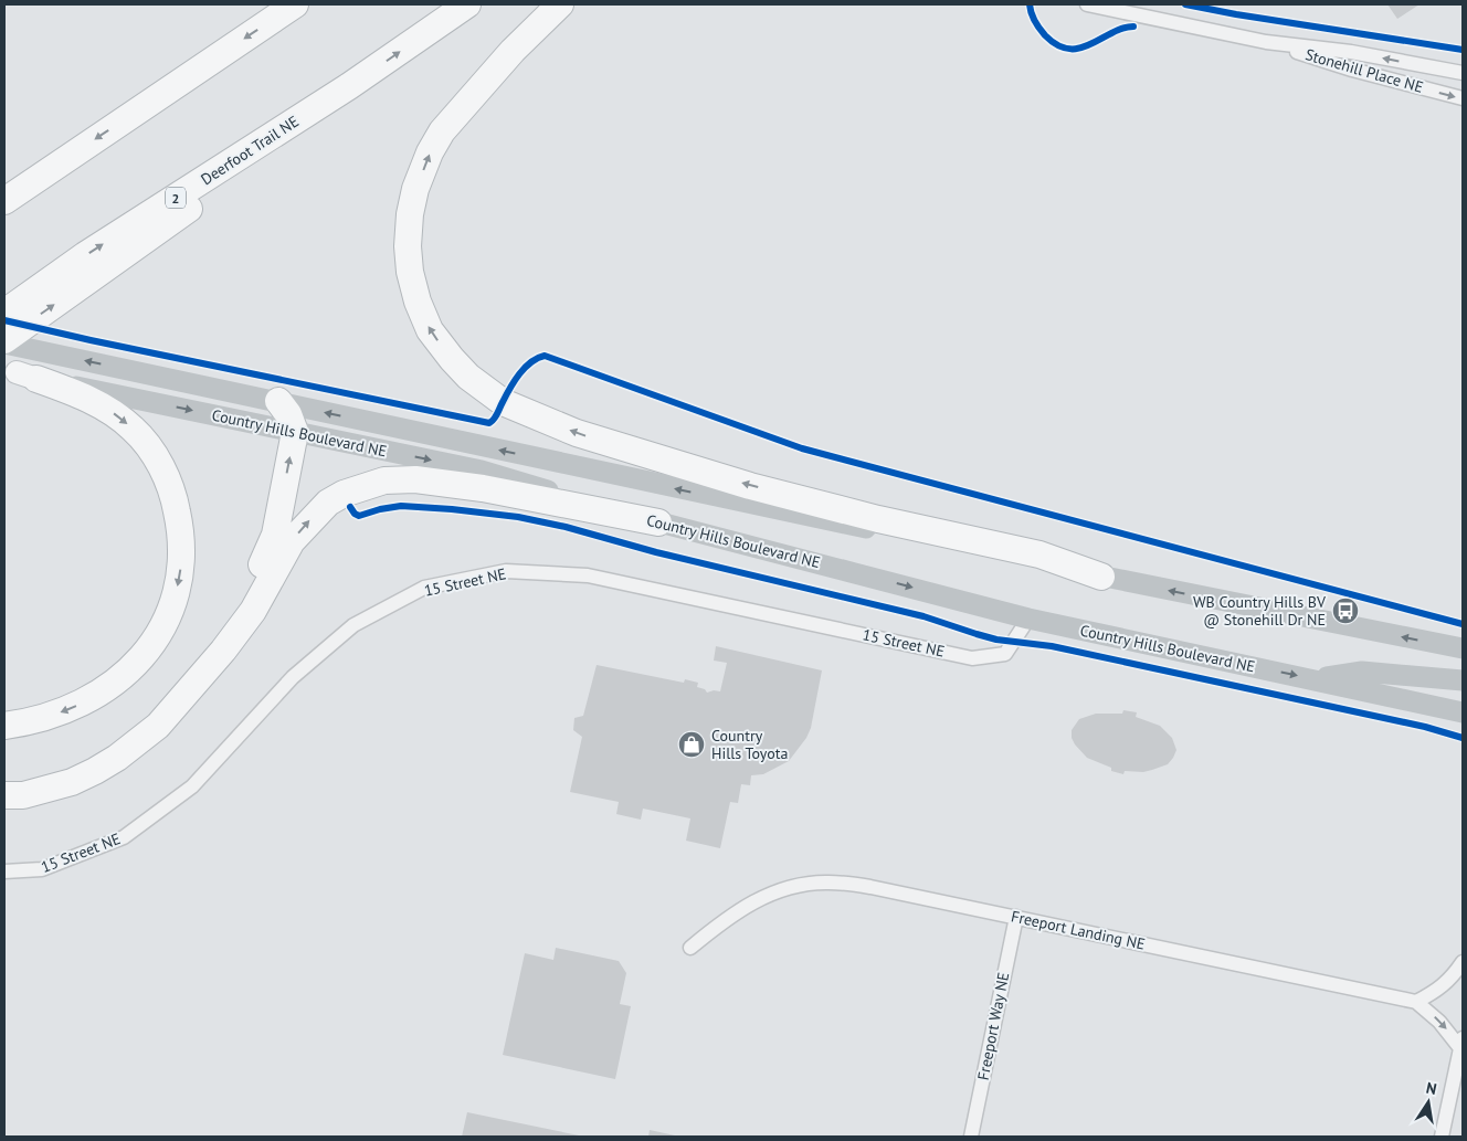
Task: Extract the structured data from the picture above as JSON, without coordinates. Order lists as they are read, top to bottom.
{
  "streets": {
    "highway": ["Deerfoot Trail NE", "2"],
    "main road": ["Country Hills Boulevard NE"],
    "street": [
      "Stonehill Place NE",
      "15 Street NE",
      "Freeport Landing NE",
      "Freeport Way NE"
    ]
  },
  "crossings": [
    ["Country Hills Boulevard NE", "15 Street NE"],
    ["Freeport Landing NE", "Freeport Way NE"]
  ],
  "places": {
    "bus stop": ["WB Country Hills BV @ Stonehill Dr NE"],
    "shop": ["Country Hills Toyota"]
  },
  "north": "top"
}
